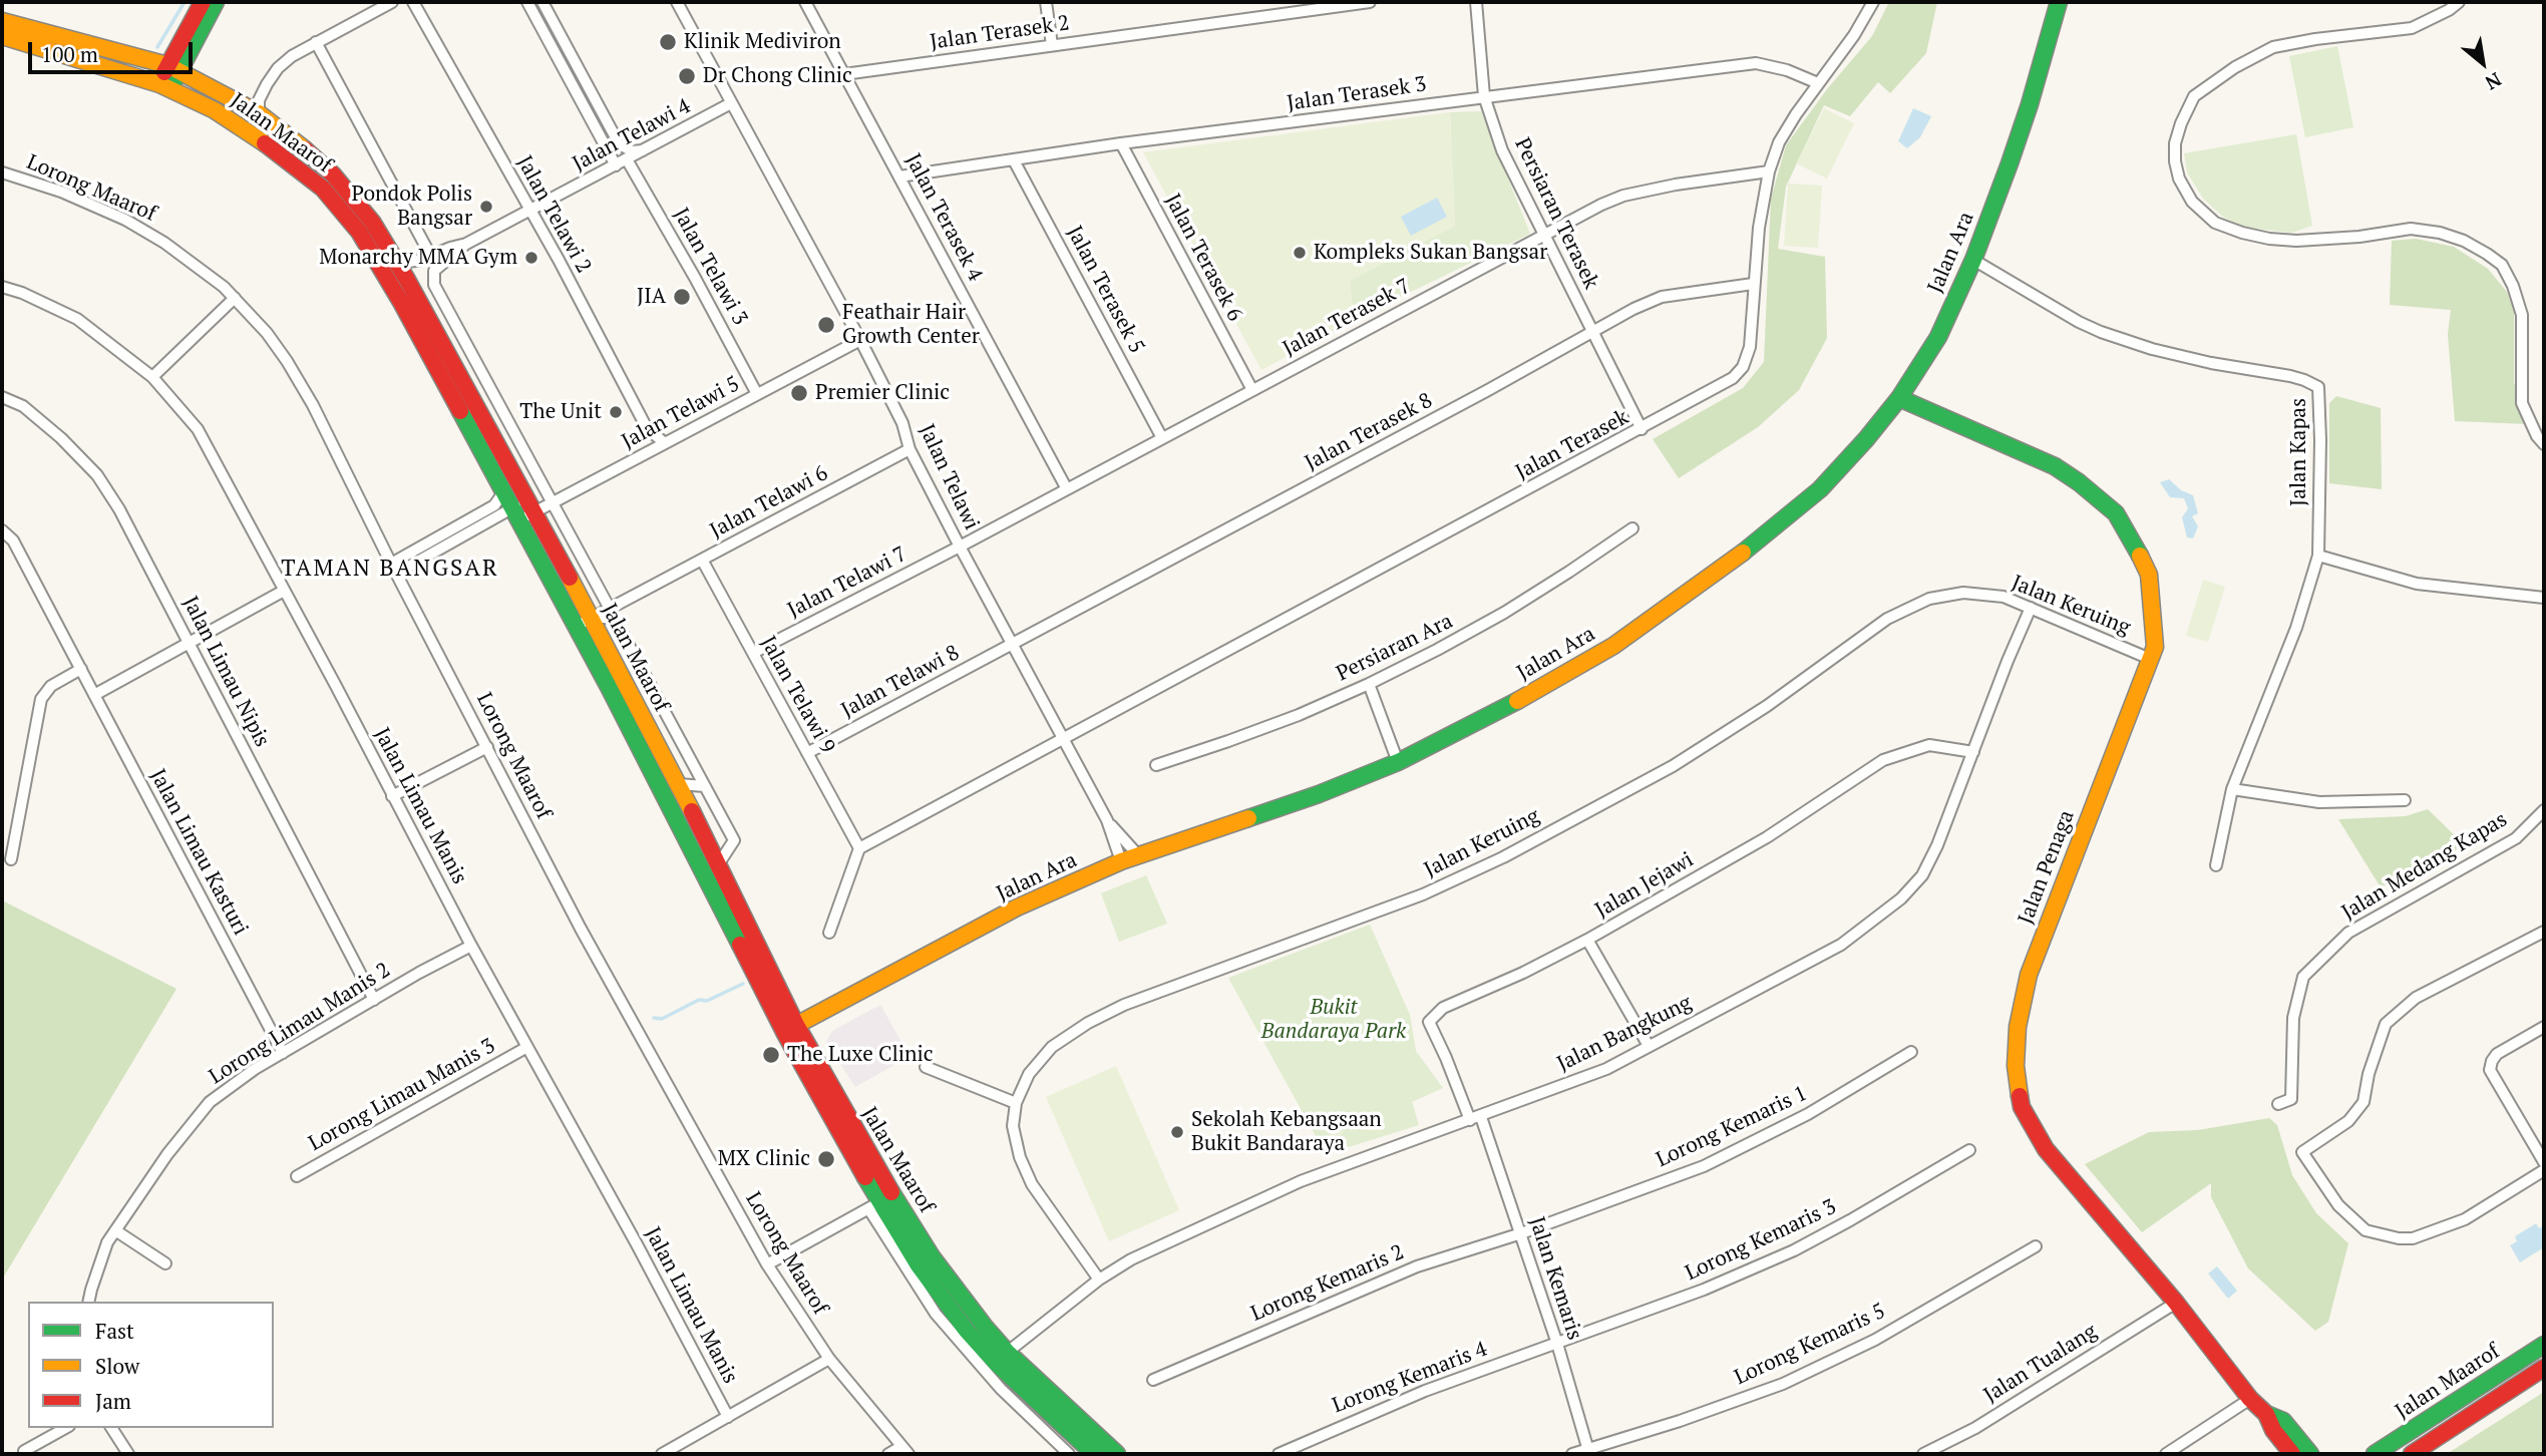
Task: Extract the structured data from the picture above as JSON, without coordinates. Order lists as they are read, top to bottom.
{
  "streets": {
    "main road": ["Jalan Maarof", "Jalan Ara", "Jalan Penaga"],
    "street": [
      "Jalan Terasek 2",
      "Jalan Terasek 3",
      "Jalan Telawi 4",
      "Lorong Maarof",
      "Persiaran Terasek",
      "Jalan Telawi 2",
      "Jalan Terasek 4",
      "Jalan Terasek 6",
      "Jalan Telawi 3",
      "Jalan Terasek 5",
      "Jalan Terasek 7",
      "Jalan Telawi 5",
      "Jalan Terasek 8",
      "Jalan Terasek",
      "Jalan Kapas",
      "Jalan Telawi",
      "Jalan Telawi 6",
      "Jalan Telawi 7",
      "Jalan Keruing",
      "Persiaran Ara",
      "Jalan Limau Nipis",
      "Jalan Telawi 8",
      "Jalan Telawi 9",
      "Jalan Limau Manis",
      "Jalan Limau Kasturi",
      "Jalan Medang Kapas",
      "Jalan Jejawi",
      "Lorong Limau Manis 2",
      "Jalan Bangkung",
      "Lorong Limau Manis 3",
      "Lorong Kemaris 1",
      "Lorong Kemaris 3",
      "Jalan Kemaris",
      "Lorong Kemaris 2",
      "Lorong Kemaris 5",
      "Jalan Tualang",
      "Lorong Kemaris 4"
    ]
  },
  "crossings": [
    ["Jalan Terasek 2", "Jalan Terasek 4"],
    ["Jalan Terasek 3", "Persiaran Terasek"],
    ["Jalan Terasek 3", "Jalan Terasek 4"],
    ["Jalan Terasek 3", "Jalan Terasek 6"],
    ["Jalan Terasek 3", "Jalan Terasek 5"],
    ["Jalan Terasek 3", "Jalan Terasek"],
    ["Jalan Maarof", "Jalan Telawi 4"],
    ["Jalan Maarof", "Jalan Ara"],
    ["Jalan Maarof", "Jalan Telawi 5"],
    ["Jalan Maarof", "Jalan Telawi 6"],
    ["Jalan Maarof", "Jalan Bangkung"],
    ["Jalan Telawi 4", "Jalan Telawi 2"],
    ["Jalan Telawi 4", "Jalan Telawi 3"],
    ["Jalan Telawi 4", "Jalan Telawi"],
    ["Persiaran Terasek", "Jalan Terasek 7"],
    ["Persiaran Terasek", "Jalan Terasek 8"],
    ["Persiaran Terasek", "Jalan Terasek"],
    ["Jalan Telawi 2", "Jalan Telawi 5"],
    ["Jalan Terasek 4", "Jalan Terasek 7"],
    ["Jalan Ara", "Jalan Kapas"],
    ["Jalan Ara", "Jalan Telawi"],
    ["Jalan Ara", "Jalan Penaga"],
    ["Jalan Terasek 6", "Jalan Terasek 7"],
    ["Jalan Telawi 3", "Jalan Telawi 5"],
    ["Jalan Terasek 5", "Jalan Terasek 7"],
    ["Jalan Terasek 7", "Jalan Terasek"],
    ["Jalan Terasek 7", "Jalan Telawi"],
    ["Jalan Terasek 7", "Jalan Telawi 7"],
    ["Jalan Telawi 5", "Jalan Telawi"],
    ["Jalan Terasek 8", "Jalan Terasek"],
    ["Jalan Terasek 8", "Jalan Telawi"],
    ["Jalan Terasek 8", "Jalan Telawi 8"],
    ["Jalan Terasek", "Jalan Telawi"],
    ["Jalan Telawi", "Jalan Telawi 6"],
    ["Jalan Telawi", "Jalan Telawi 7"],
    ["Jalan Telawi", "Jalan Telawi 8"],
    ["Jalan Telawi 6", "Jalan Telawi 9"],
    ["Jalan Telawi 7", "Jalan Telawi 9"],
    ["Jalan Keruing", "Jalan Penaga"],
    ["Jalan Keruing", "Jalan Bangkung"],
    ["Jalan Limau Nipis", "Lorong Limau Manis 2"],
    ["Jalan Telawi 8", "Jalan Telawi 9"],
    ["Jalan Limau Manis", "Lorong Limau Manis 2"],
    ["Jalan Limau Manis", "Lorong Limau Manis 3"],
    ["Jalan Limau Kasturi", "Lorong Limau Manis 2"],
    ["Jalan Penaga", "Jalan Tualang"],
    ["Jalan Jejawi", "Jalan Bangkung"],
    ["Jalan Jejawi", "Jalan Kemaris"],
    ["Jalan Bangkung", "Jalan Kemaris"],
    ["Lorong Kemaris 1", "Jalan Kemaris"],
    ["Lorong Kemaris 1", "Lorong Kemaris 2"],
    ["Lorong Kemaris 3", "Jalan Kemaris"],
    ["Lorong Kemaris 3", "Lorong Kemaris 4"],
    ["Jalan Kemaris", "Lorong Kemaris 2"],
    ["Jalan Kemaris", "Lorong Kemaris 5"],
    ["Jalan Kemaris", "Lorong Kemaris 4"]
  ],
  "districts": ["TAMAN BANGSAR"],
  "parks": ["Bukit Bandaraya Park"],
  "places": [
    "Klinik Mediviron",
    "Dr Chong Clinic",
    "Pondok Polis Bangsar",
    "Kompleks Sukan Bangsar",
    "Monarchy MMA Gym",
    "JIA",
    "Feathair Hair Growth Center",
    "Premier Clinic",
    "The Unit",
    "The Luxe Clinic",
    "Sekolah Kebangsaan Bukit Bandaraya",
    "MX Clinic"
  ],
  "legend": ["Fast", "Slow", "Jam"],
  "scale_bar": "100 m",
  "north": "bottom right"
}
